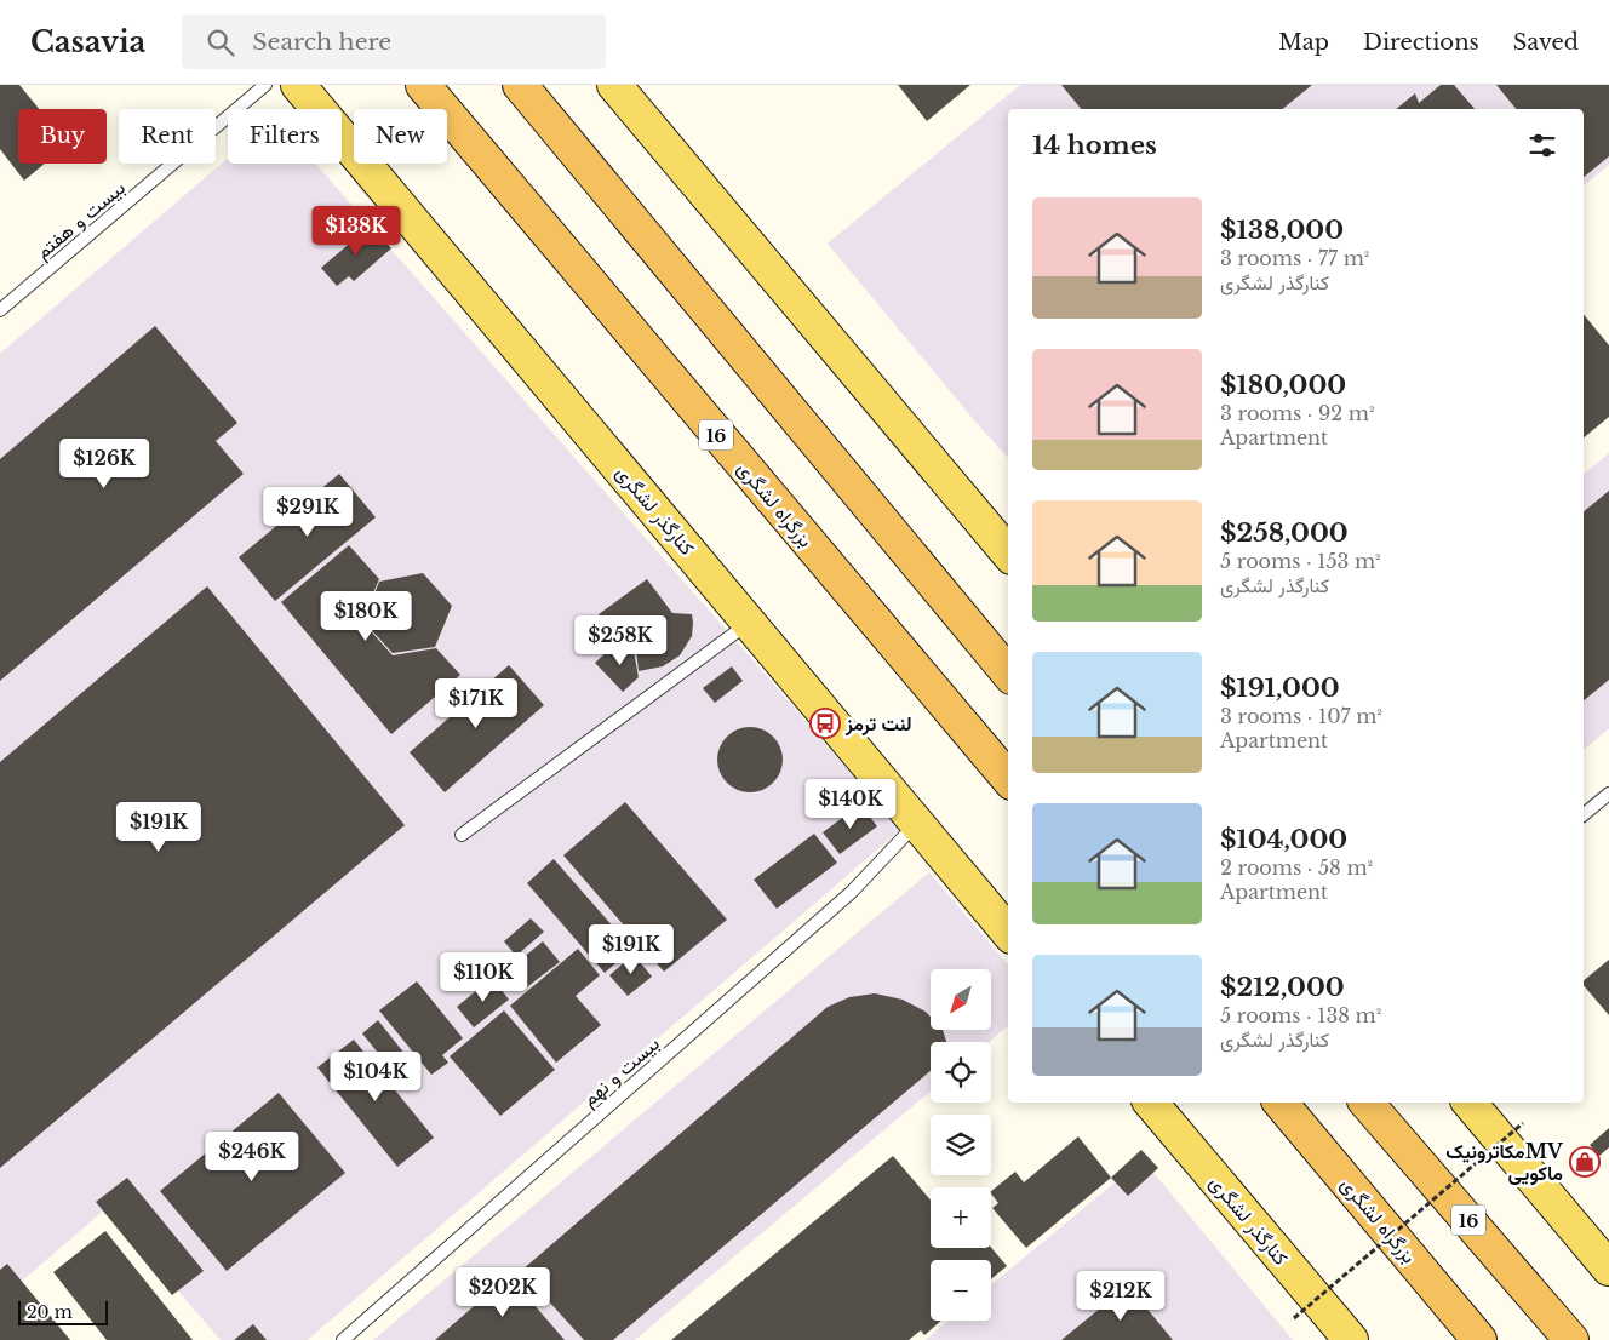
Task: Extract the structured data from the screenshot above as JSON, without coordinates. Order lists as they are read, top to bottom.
{
  "streets": {
    "highway": ["16", "بزرگراه لشگری"],
    "main road": ["کنارگذر لشگری"],
    "lane": ["بیست و هفتم", "بیست و نهم"]
  },
  "crossings": [
    ["کنارگذر لشگری", "بیست و نهم"]
  ],
  "places": {
    "bus stop": ["لنت ترمز"],
    "shop": ["مکاترونیکMV ماکویی"]
  },
  "scale_bar": "20 m",
  "north": "bottom left",
  "page": {
    "header": "Casavia",
    "search": "Search here",
    "nav": ["Map", "Directions", "Saved"],
    "chip": [
      "Buy",
      "Rent",
      "Filters",
      "New"
    ],
    "heading": "14 homes",
    "list": [
      {
        "name": "$138,000",
        "note": "3 rooms · 77 m² · کنارگذر لشگری"
      },
      {
        "name": "$180,000",
        "note": "3 rooms · 92 m² · Apartment"
      },
      {
        "name": "$258,000",
        "note": "5 rooms · 153 m² · کنارگذر لشگری"
      },
      {
        "name": "$191,000",
        "note": "3 rooms · 107 m² · Apartment"
      },
      {
        "name": "$104,000",
        "note": "2 rooms · 58 m² · Apartment"
      },
      {
        "name": "$212,000",
        "note": "5 rooms · 138 m² · کنارگذر لشگری"
      }
    ],
    "price": [
      "$138K",
      "$126K",
      "$291K",
      "$180K",
      "$258K",
      "$171K",
      "$140K",
      "$191K",
      "$191K",
      "$110K",
      "$104K",
      "$246K",
      "$202K",
      "$212K"
    ],
    "map_buttons": ["+", "−"],
    "scale": "20 m"
  }
}
